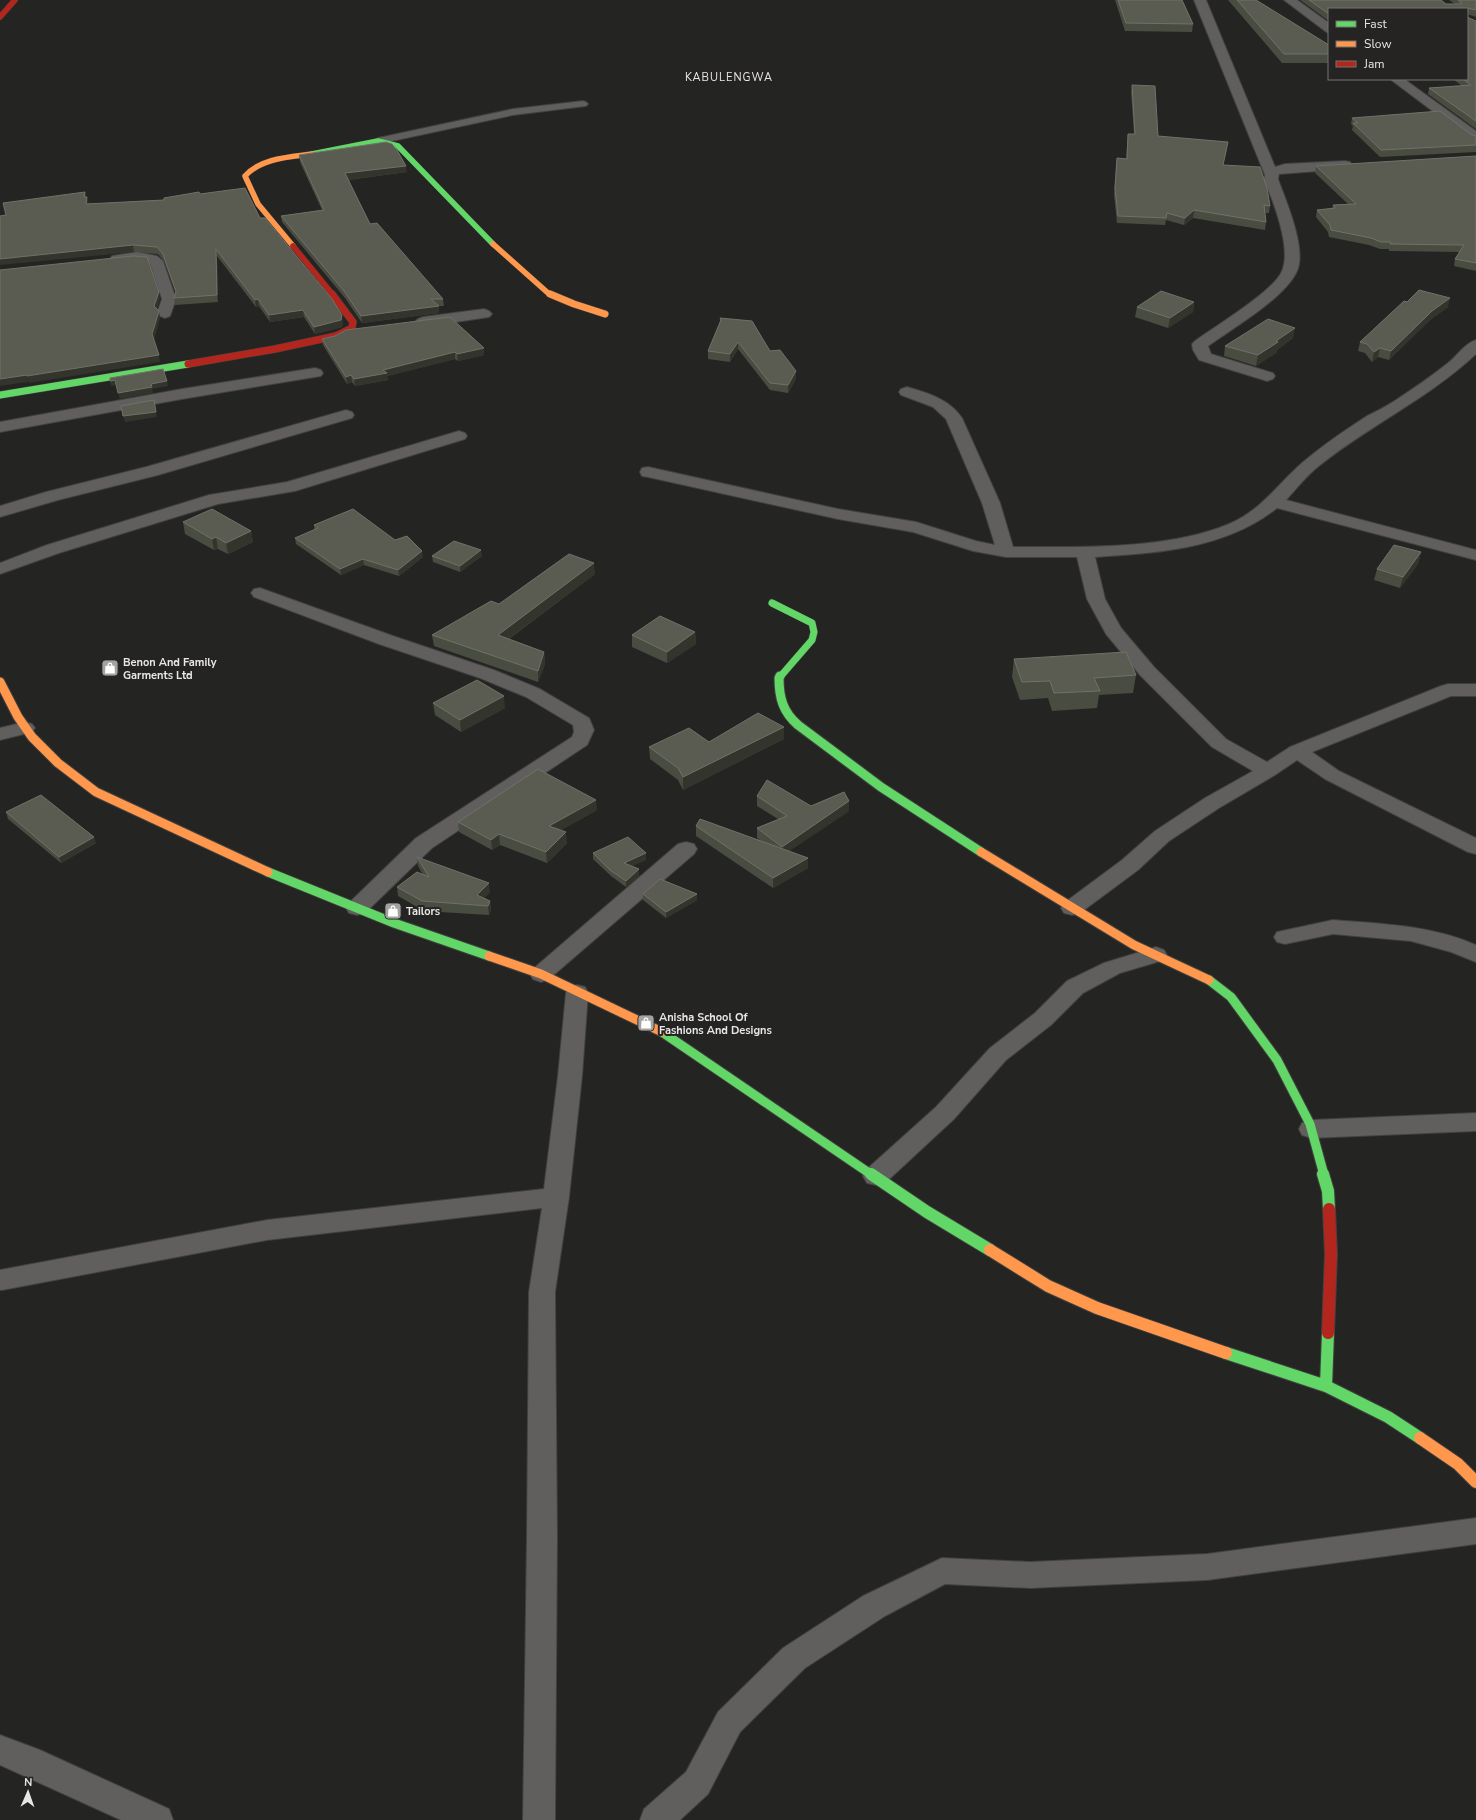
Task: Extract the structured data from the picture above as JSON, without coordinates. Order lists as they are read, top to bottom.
{
  "districts": ["KABULENGWA"],
  "places": {
    "shop": ["Benon And Family Garments Ltd", "Tailors", "Anisha School Of Fashions And Designs"]
  },
  "legend": ["Fast", "Slow", "Jam"],
  "north": "top"
}
